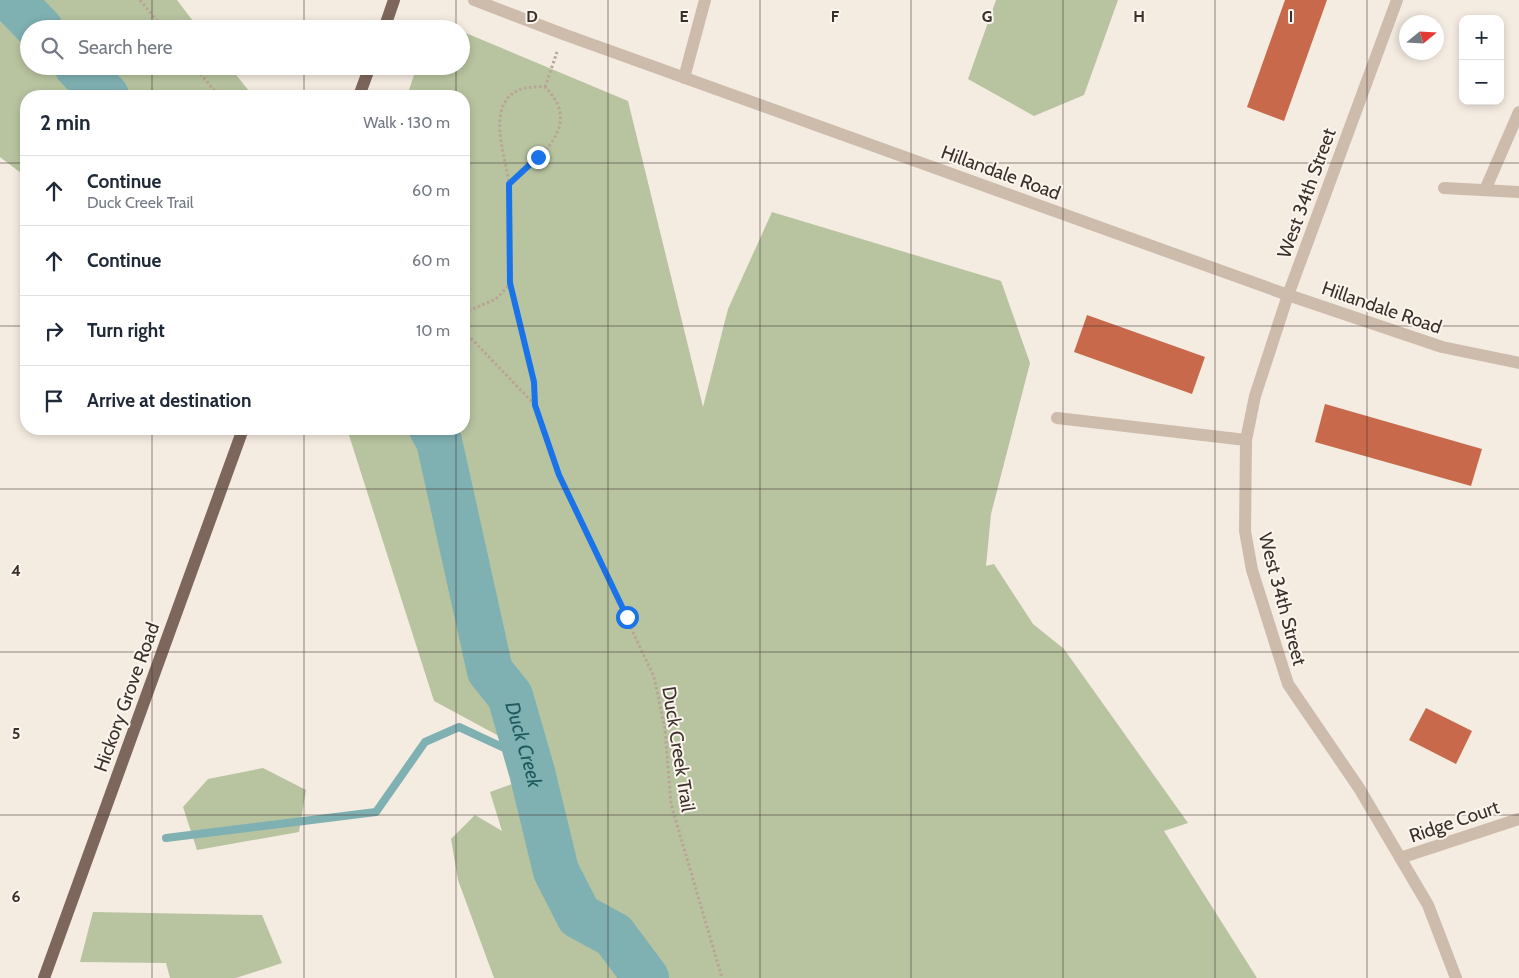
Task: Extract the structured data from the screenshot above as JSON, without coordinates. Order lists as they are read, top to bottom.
{
  "streets": {
    "main road": ["Hickory Grove Road"],
    "street": ["Hillandale Road", "West 34th Street", "Ridge Court"],
    "path": ["Duck Creek Trail"]
  },
  "crossings": [
    ["Hillandale Road", "West 34th Street"],
    ["West 34th Street", "Ridge Court"]
  ],
  "water": ["Duck Creek"],
  "north": "right",
  "page": {
    "map_buttons": ["+", "−"],
    "search": "Search here",
    "heading": ["2 min", "Walk · 130 m"],
    "list": [
      ["Continue", "Duck Creek Trail", "60 m"],
      ["Continue", "60 m"],
      ["Turn right", "10 m"],
      "Arrive at destination"
    ]
  },
  "grid": {
    "columns": [
      "D",
      "E",
      "F",
      "G",
      "H",
      "I"
    ],
    "rows": ["4", "5", "6"]
  }
}
